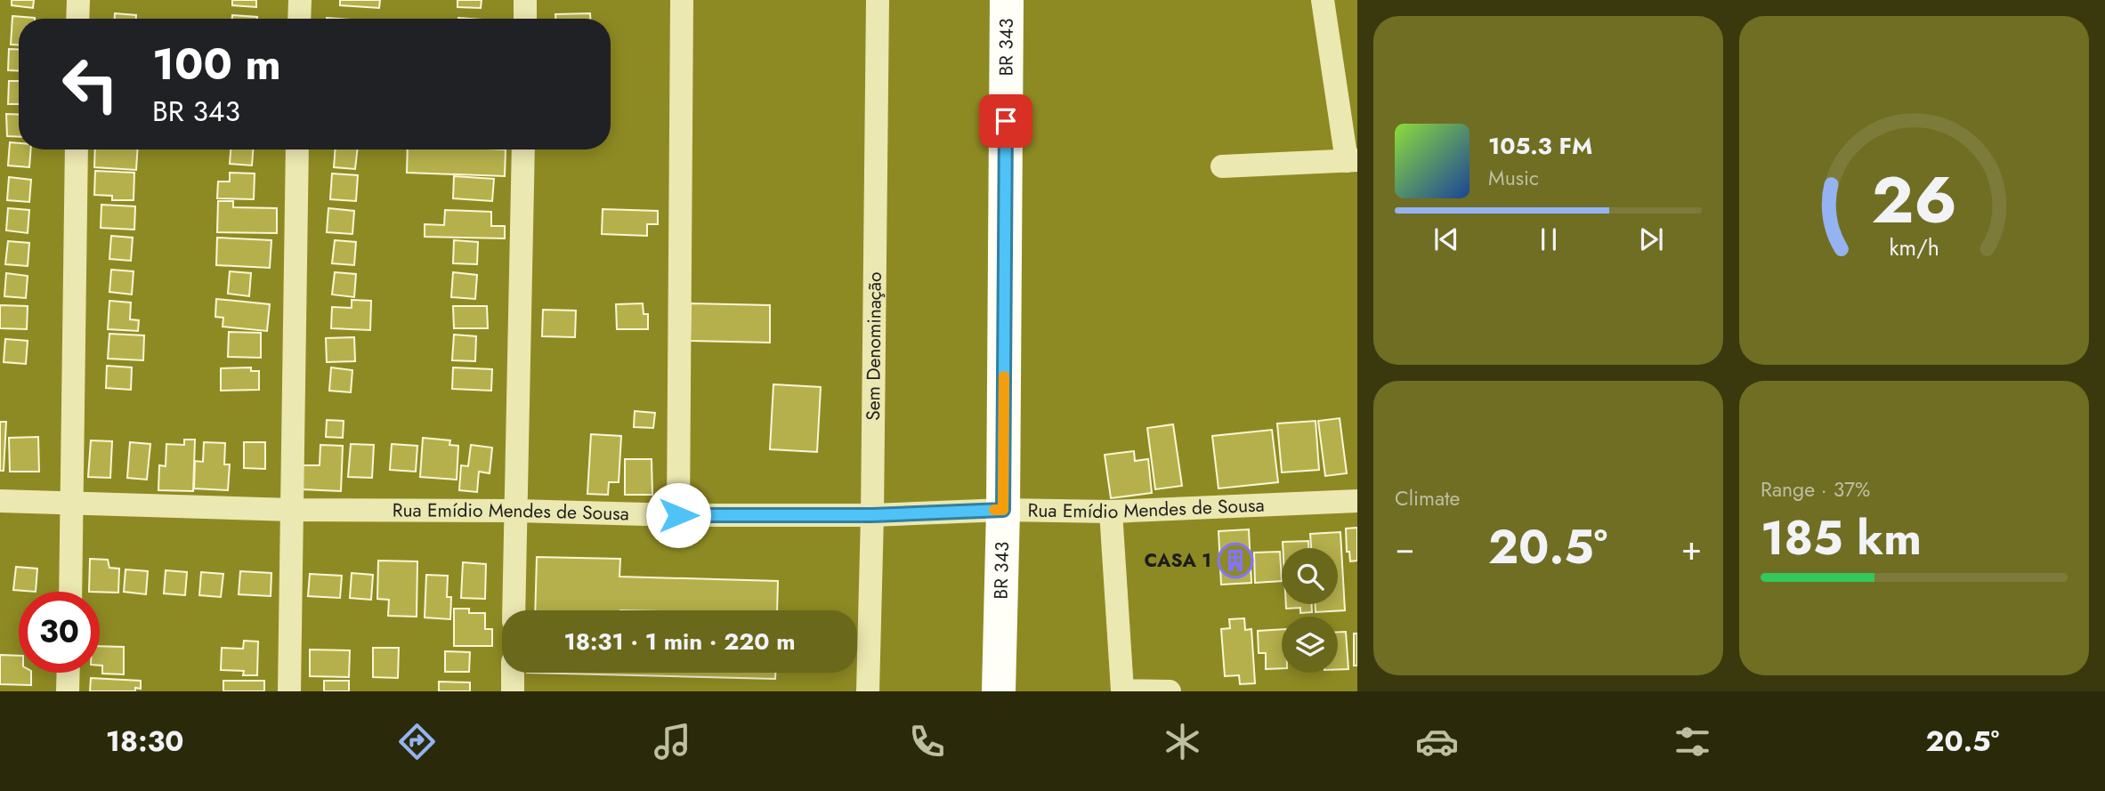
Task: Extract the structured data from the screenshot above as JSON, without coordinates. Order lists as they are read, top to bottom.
{
  "streets": {
    "main road": ["BR 343"],
    "street": ["Sem Denominação", "Rua Emídio Mendes de Sousa"]
  },
  "crossings": [
    ["BR 343", "Rua Emídio Mendes de Sousa"],
    ["Sem Denominação", "Rua Emídio Mendes de Sousa"]
  ],
  "places": {
    "building": ["CASA 1"]
  },
  "page": {
    "turn": ["100 m", "BR 343"],
    "song": ["105.3 FM", "Music"],
    "tile": [
      "Climate",
      ["Range · 37%", "185 km"]
    ],
    "heat": ["−", "20.5°", "+"],
    "limit": "30",
    "trip": "18:31 · 1 min · 220 m",
    "tabs": ["18:30", "20.5°"],
    "gauge": ["26", "km/h"]
  }
}
